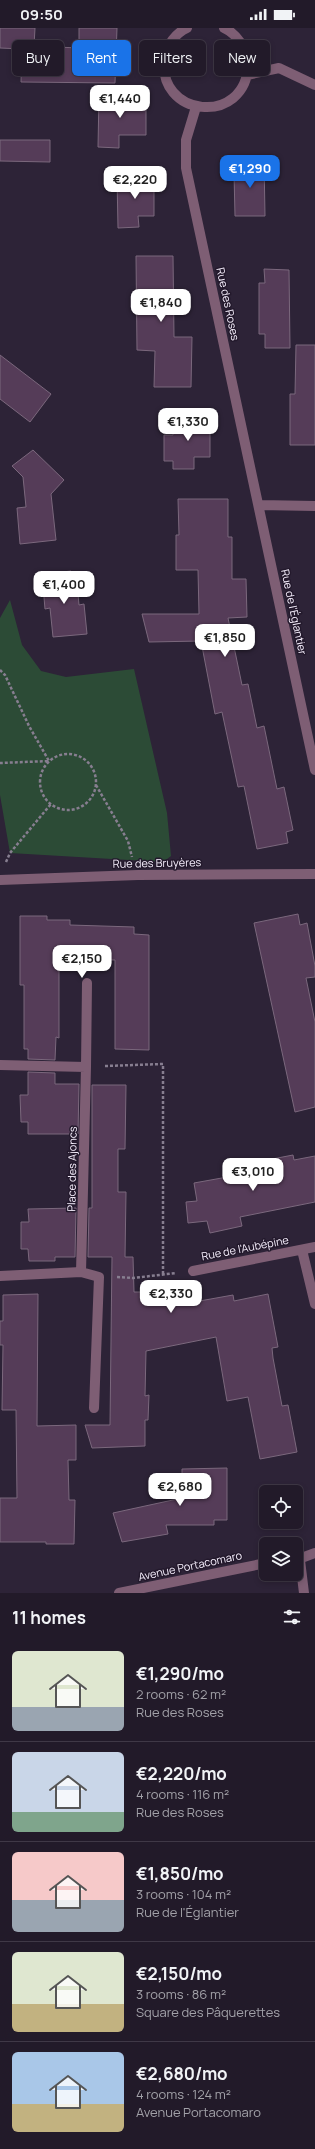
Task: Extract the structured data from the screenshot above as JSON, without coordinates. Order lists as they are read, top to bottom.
{
  "streets": {
    "street": [
      "Rue des Roses",
      "Rue de l'Églantier",
      "Rue des Bruyères",
      "Place des Ajoncs",
      "Rue de l'Aubépine",
      "Avenue Portacomaro"
    ]
  },
  "crossings": [
    ["Rue des Roses", "Rue de l'Églantier"]
  ],
  "page": {
    "status": "09:50",
    "chip": [
      "Buy",
      "Rent",
      "Filters",
      "New"
    ],
    "price": [
      "€1,440",
      "€1,290",
      "€2,220",
      "€1,840",
      "€1,330",
      "€1,400",
      "€1,850",
      "€2,150",
      "€3,010",
      "€2,330",
      "€2,680"
    ],
    "heading": "11 homes",
    "list": [
      {
        "name": "€1,290/mo",
        "note": "2 rooms · 62 m² · Rue des Roses"
      },
      {
        "name": "€2,220/mo",
        "note": "4 rooms · 116 m² · Rue des Roses"
      },
      {
        "name": "€1,850/mo",
        "note": "3 rooms · 104 m² · Rue de l'Églantier"
      },
      {
        "name": "€2,150/mo",
        "note": "3 rooms · 86 m² · Square des Pâquerettes"
      },
      {
        "name": "€2,680/mo",
        "note": "4 rooms · 124 m² · Avenue Portacomaro"
      }
    ]
  }
}
